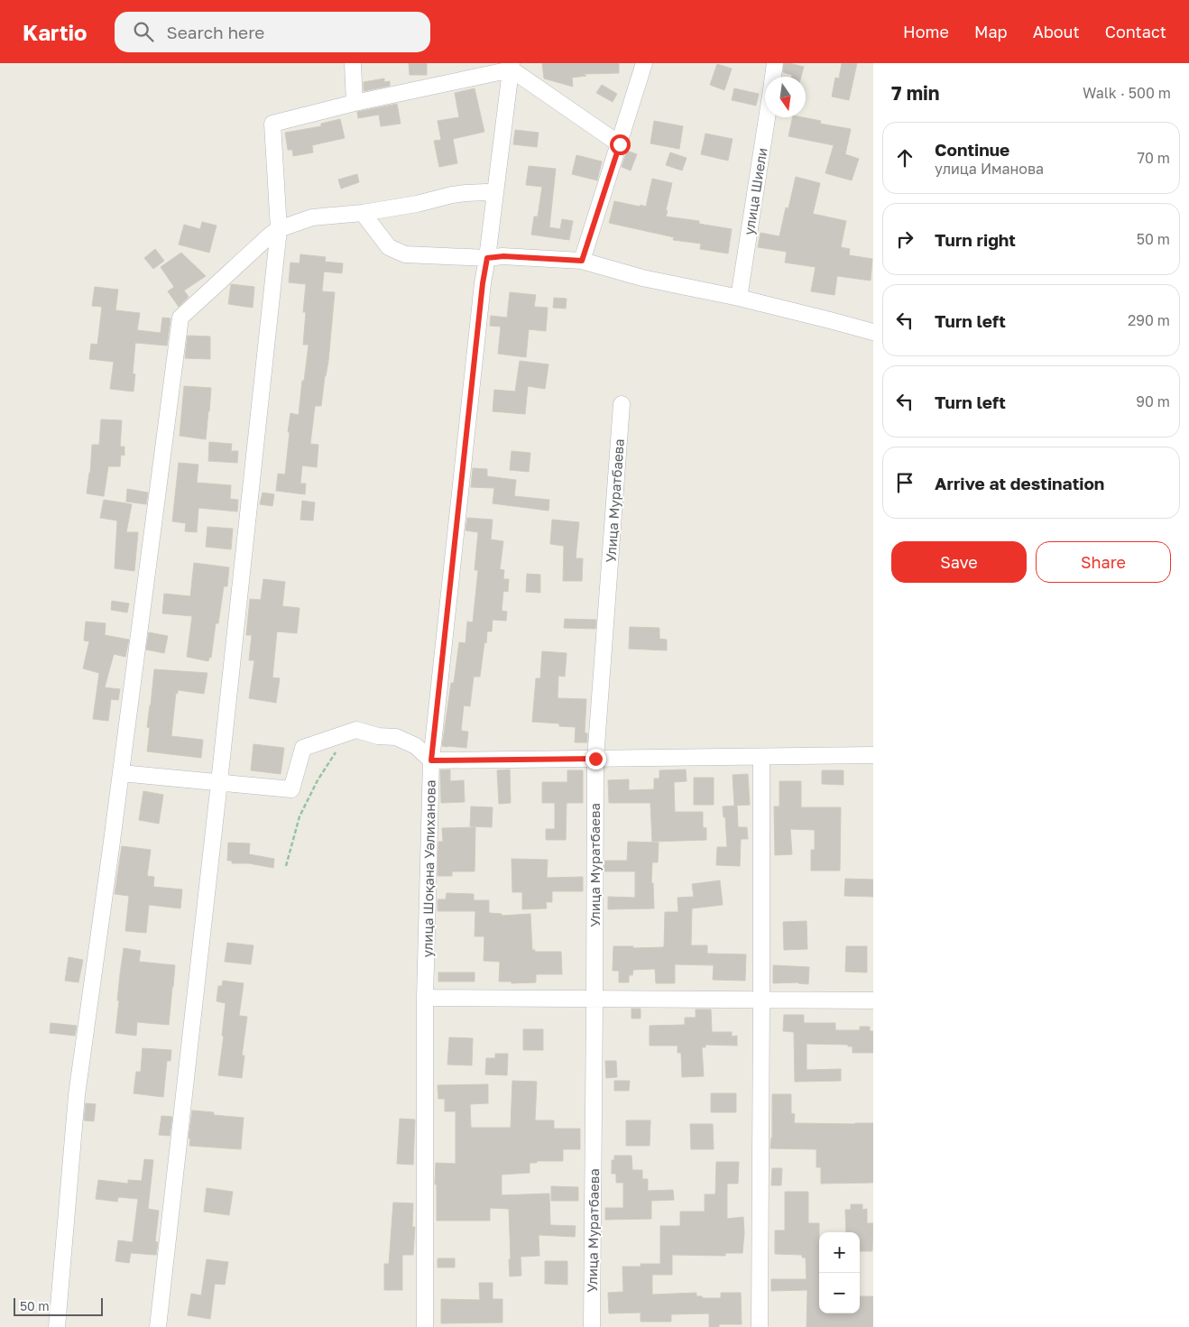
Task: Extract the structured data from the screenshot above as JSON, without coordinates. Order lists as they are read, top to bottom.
{
  "streets": {
    "street": ["улица Шиели", "Улица Муратбаева", "улица Шоқана Уәлиханова"]
  },
  "scale_bar": "50 m",
  "north": "bottom",
  "page": {
    "header": "Kartio",
    "search": "Search here",
    "nav": [
      "Home",
      "Map",
      "About",
      "Contact"
    ],
    "heading": ["7 min", "Walk · 500 m"],
    "list": [
      ["Continue", "улица Иманова", "70 m"],
      ["Turn right", "50 m"],
      ["Turn left", "290 m"],
      ["Turn left", "90 m"],
      "Arrive at destination"
    ],
    "buttons": ["Save", "Share"],
    "map_buttons": ["+", "−"],
    "scale": "50 m"
  }
}
